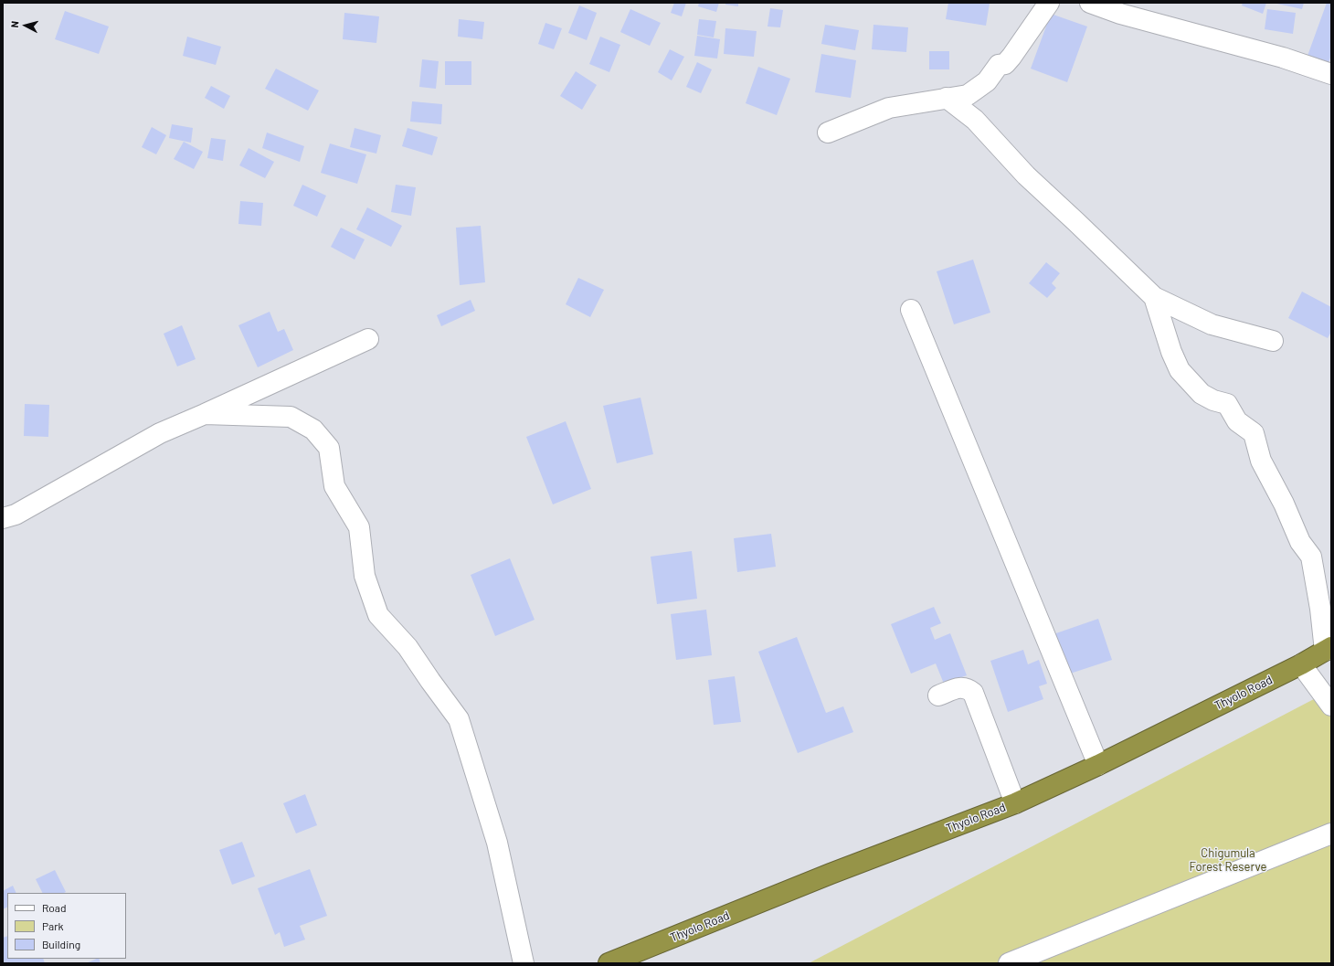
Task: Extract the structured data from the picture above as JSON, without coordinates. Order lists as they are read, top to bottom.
{
  "streets": {
    "highway": ["Thyolo Road"]
  },
  "parks": ["Chigumula Forest Reserve"],
  "legend": ["Road", "Park", "Building"],
  "north": "left"
}
